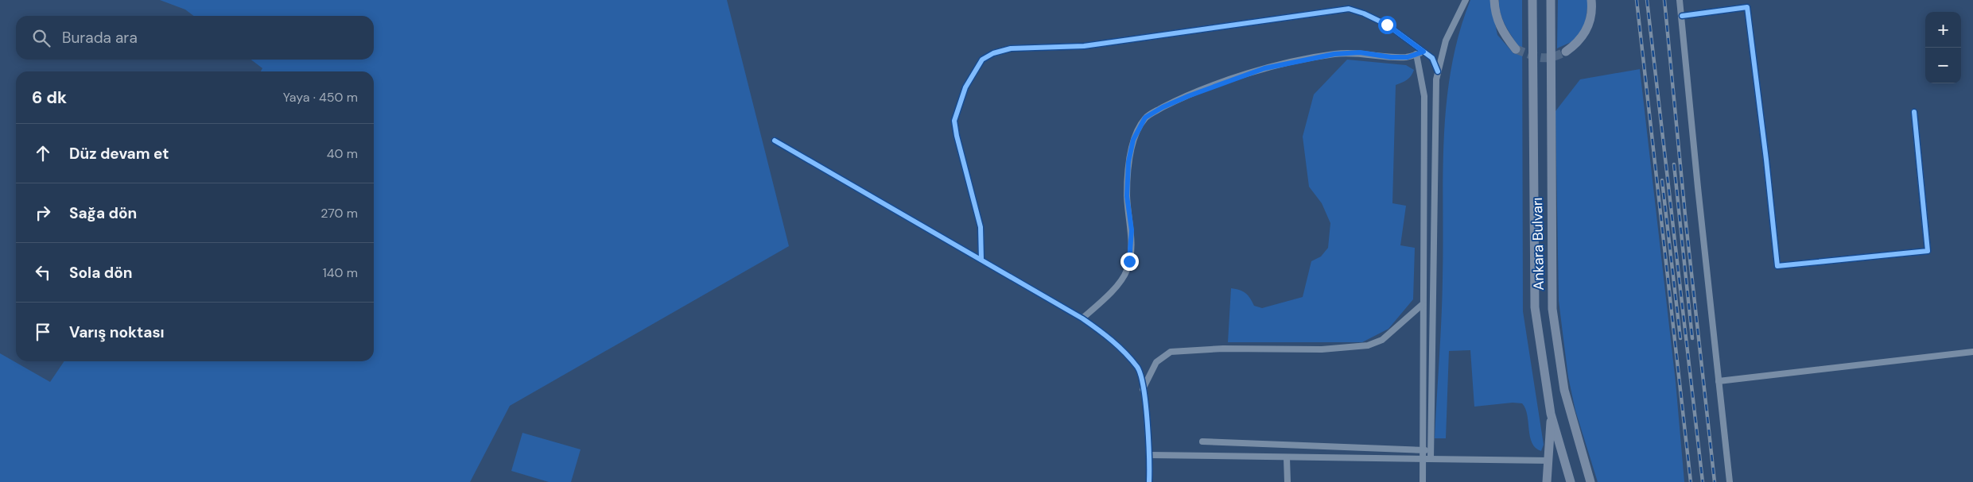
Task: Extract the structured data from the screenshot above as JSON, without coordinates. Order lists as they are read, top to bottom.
{
  "streets": {
    "main road": ["Ankara Bulvarı"]
  },
  "page": {
    "map_buttons": ["+", "−"],
    "search": "Burada ara",
    "heading": ["6 dk", "Yaya · 450 m"],
    "list": [
      ["Düz devam et", "40 m"],
      ["Sağa dön", "270 m"],
      ["Sola dön", "140 m"],
      "Varış noktası"
    ]
  }
}
